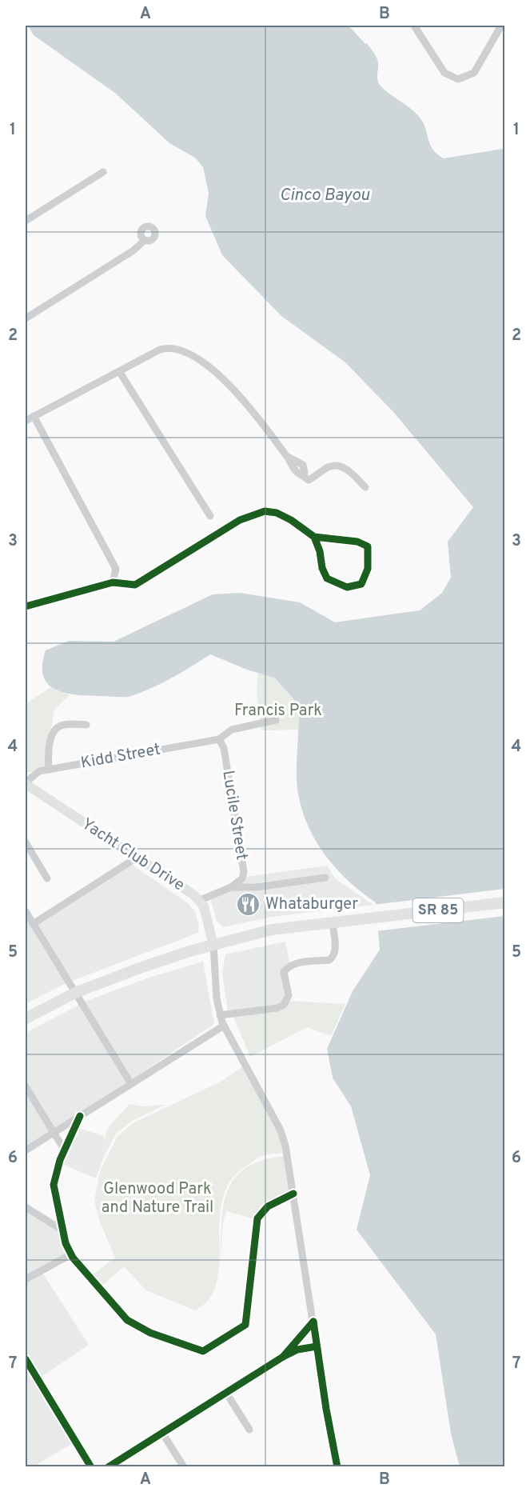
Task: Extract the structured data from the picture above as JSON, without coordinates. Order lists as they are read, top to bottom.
{
  "streets": {
    "highway": ["SR 85"],
    "main road": ["Yacht Club Drive"],
    "street": ["Kidd Street", "Lucile Street"]
  },
  "crossings": [
    ["Kidd Street", "Lucile Street"],
    ["Kidd Street", "Yacht Club Drive"],
    ["Yacht Club Drive", "SR 85"]
  ],
  "water": ["Cinco Bayou"],
  "parks": ["Francis Park", "Glenwood Park and Nature Trail"],
  "places": {
    "restaurant": ["Whataburger"]
  },
  "grid": {
    "columns": ["A", "B"],
    "rows": [
      "1",
      "2",
      "3",
      "4",
      "5",
      "6",
      "7"
    ]
  }
}
